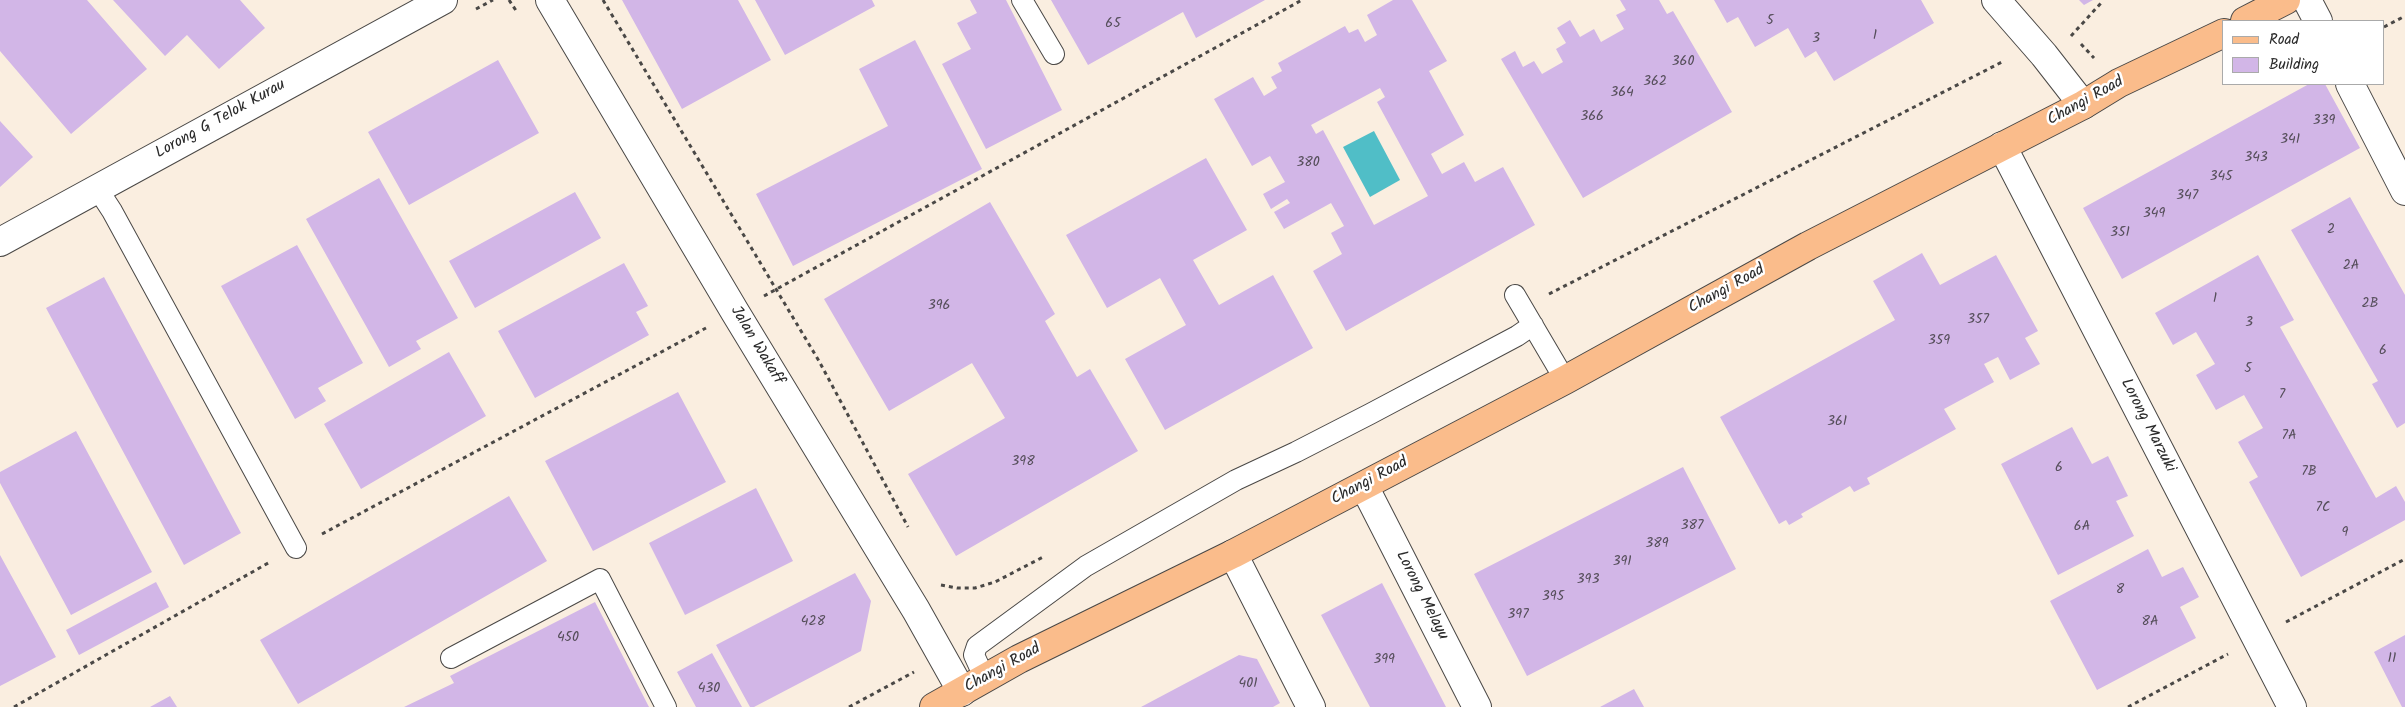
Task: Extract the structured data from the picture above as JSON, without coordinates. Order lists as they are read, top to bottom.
{
  "streets": {
    "main road": ["Changi Road"],
    "street": [
      "Lorong G Telok Kurau",
      "Jalan Wakaff",
      "Lorong Marzuki",
      "Lorong Melayu"
    ]
  },
  "crossings": [
    ["Changi Road", "Jalan Wakaff"],
    ["Changi Road", "Lorong Marzuki"],
    ["Changi Road", "Lorong Melayu"]
  ],
  "house_numbers": [
    "5",
    "65",
    "1",
    "3",
    "360",
    "362",
    "364",
    "366",
    "339",
    "341",
    "343",
    "380",
    "345",
    "347",
    "349",
    "2",
    "351",
    "2A",
    "1",
    "2B",
    "396",
    "357",
    "3",
    "359",
    "6",
    "5",
    "7",
    "361",
    "7A",
    "398",
    "6",
    "7B",
    "7C",
    "387",
    "6A",
    "9",
    "389",
    "391",
    "393",
    "8",
    "395",
    "397",
    "428",
    "8A",
    "450",
    "11",
    "399",
    "401",
    "430"
  ],
  "legend": ["Road", "Building"]
}
